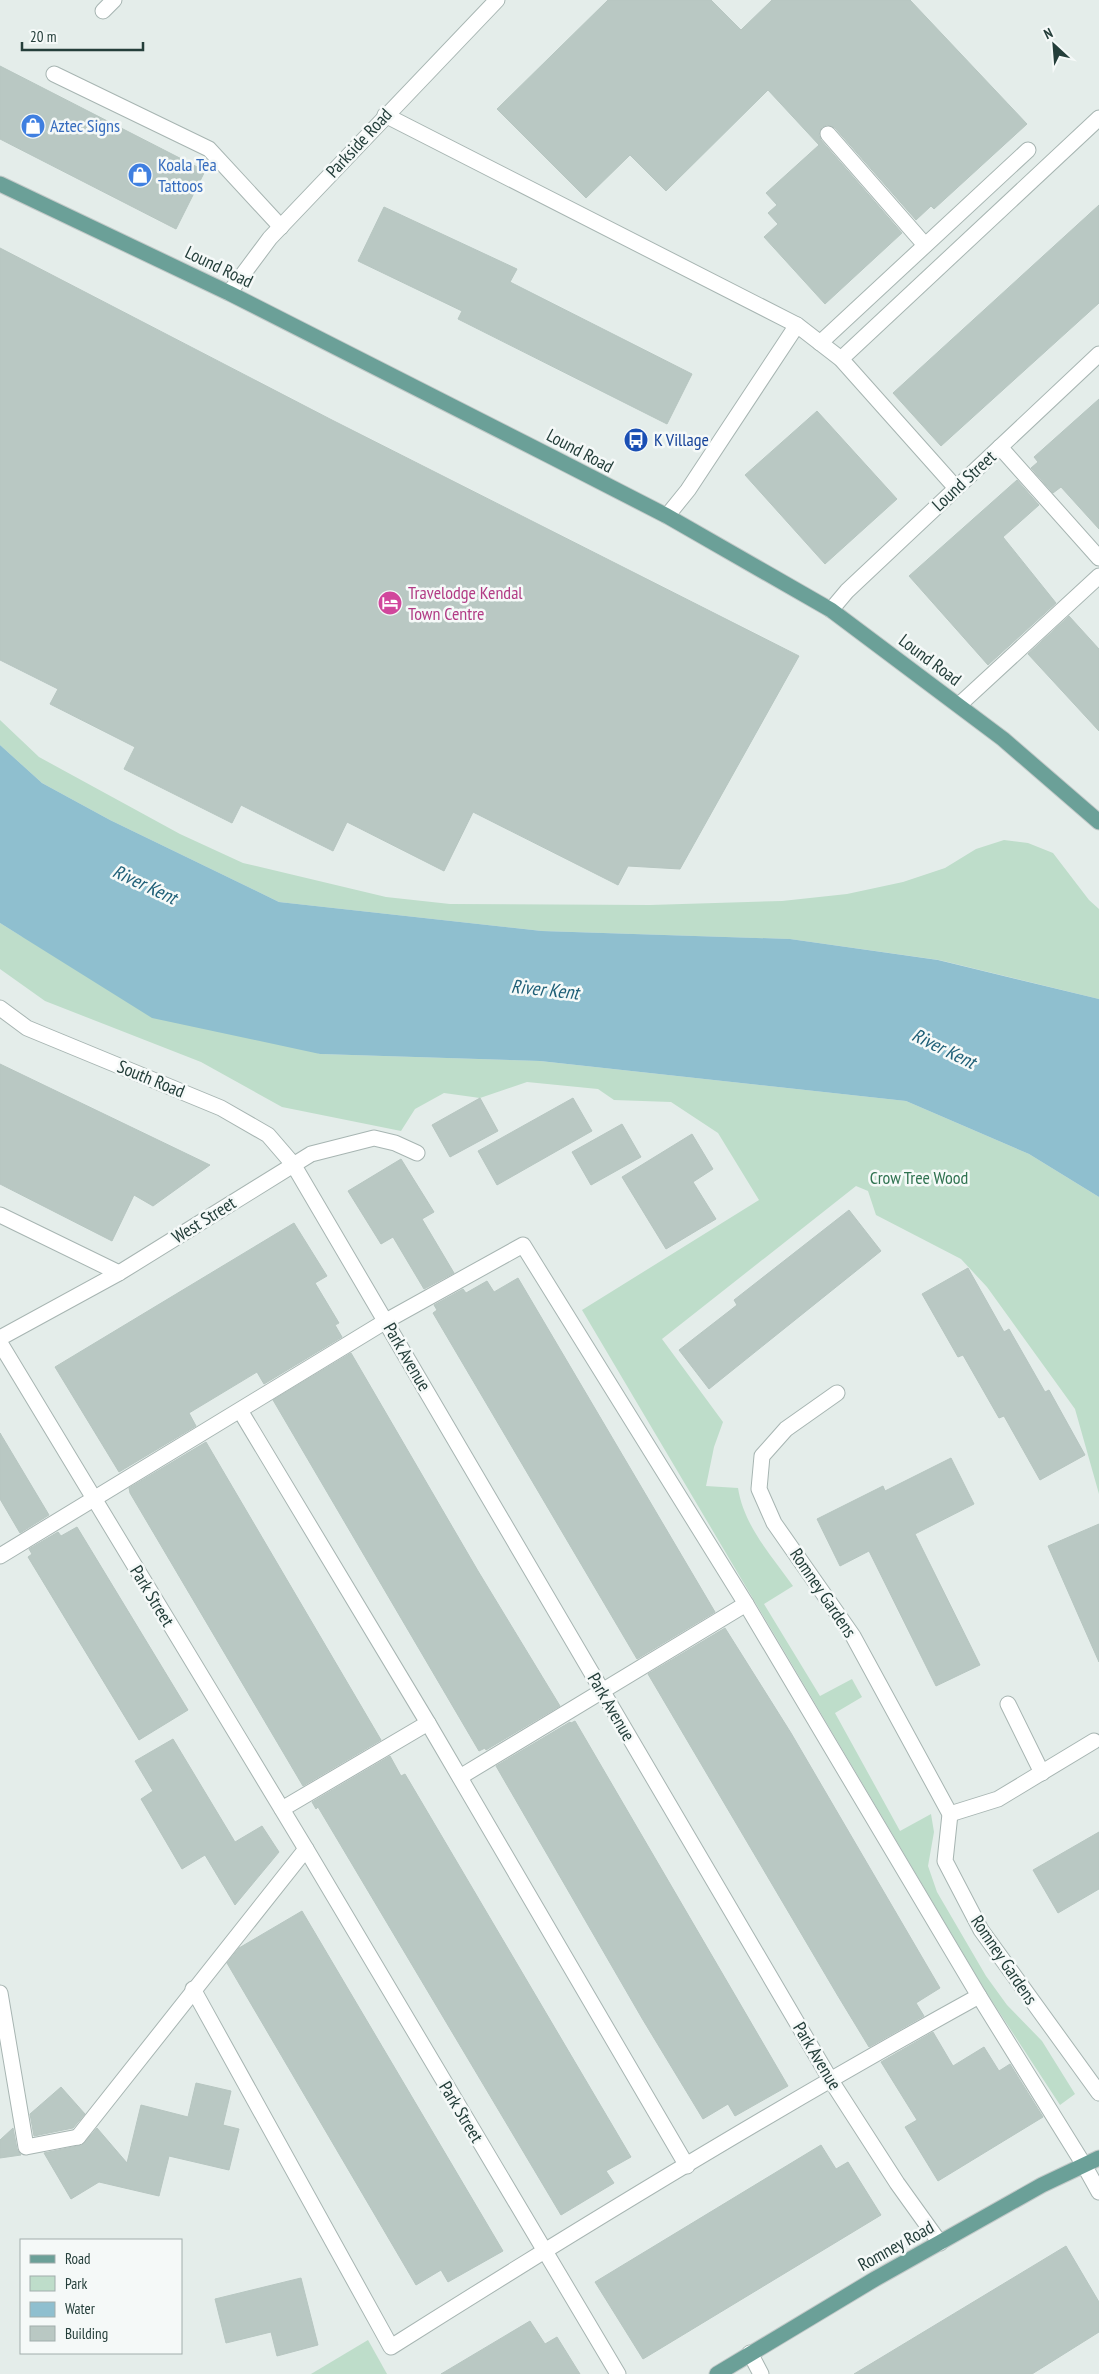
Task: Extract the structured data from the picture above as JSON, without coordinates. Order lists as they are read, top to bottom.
{
  "streets": {
    "main road": ["Lound Road", "Romney Road"],
    "street": [
      "Parkside Road",
      "Lound Street",
      "South Road",
      "West Street",
      "Park Avenue",
      "Romney Gardens",
      "Park Street"
    ]
  },
  "crossings": [
    ["Parkside Road", "Lound Road"],
    ["Lound Road", "Lound Street"],
    ["South Road", "West Street"],
    ["South Road", "Park Avenue"],
    ["West Street", "Park Avenue"],
    ["Park Avenue", "Romney Road"]
  ],
  "water": ["River Kent"],
  "parks": ["Crow Tree Wood"],
  "places": {
    "shop": ["Aztec Signs", "Koala Tea Tattoos"],
    "bus stop": ["K Village"],
    "hotel": ["Travelodge Kendal Town Centre"]
  },
  "legend": [
    "Road",
    "Park",
    "Water",
    "Building"
  ],
  "scale_bar": "20 m",
  "north": "top left"
}
